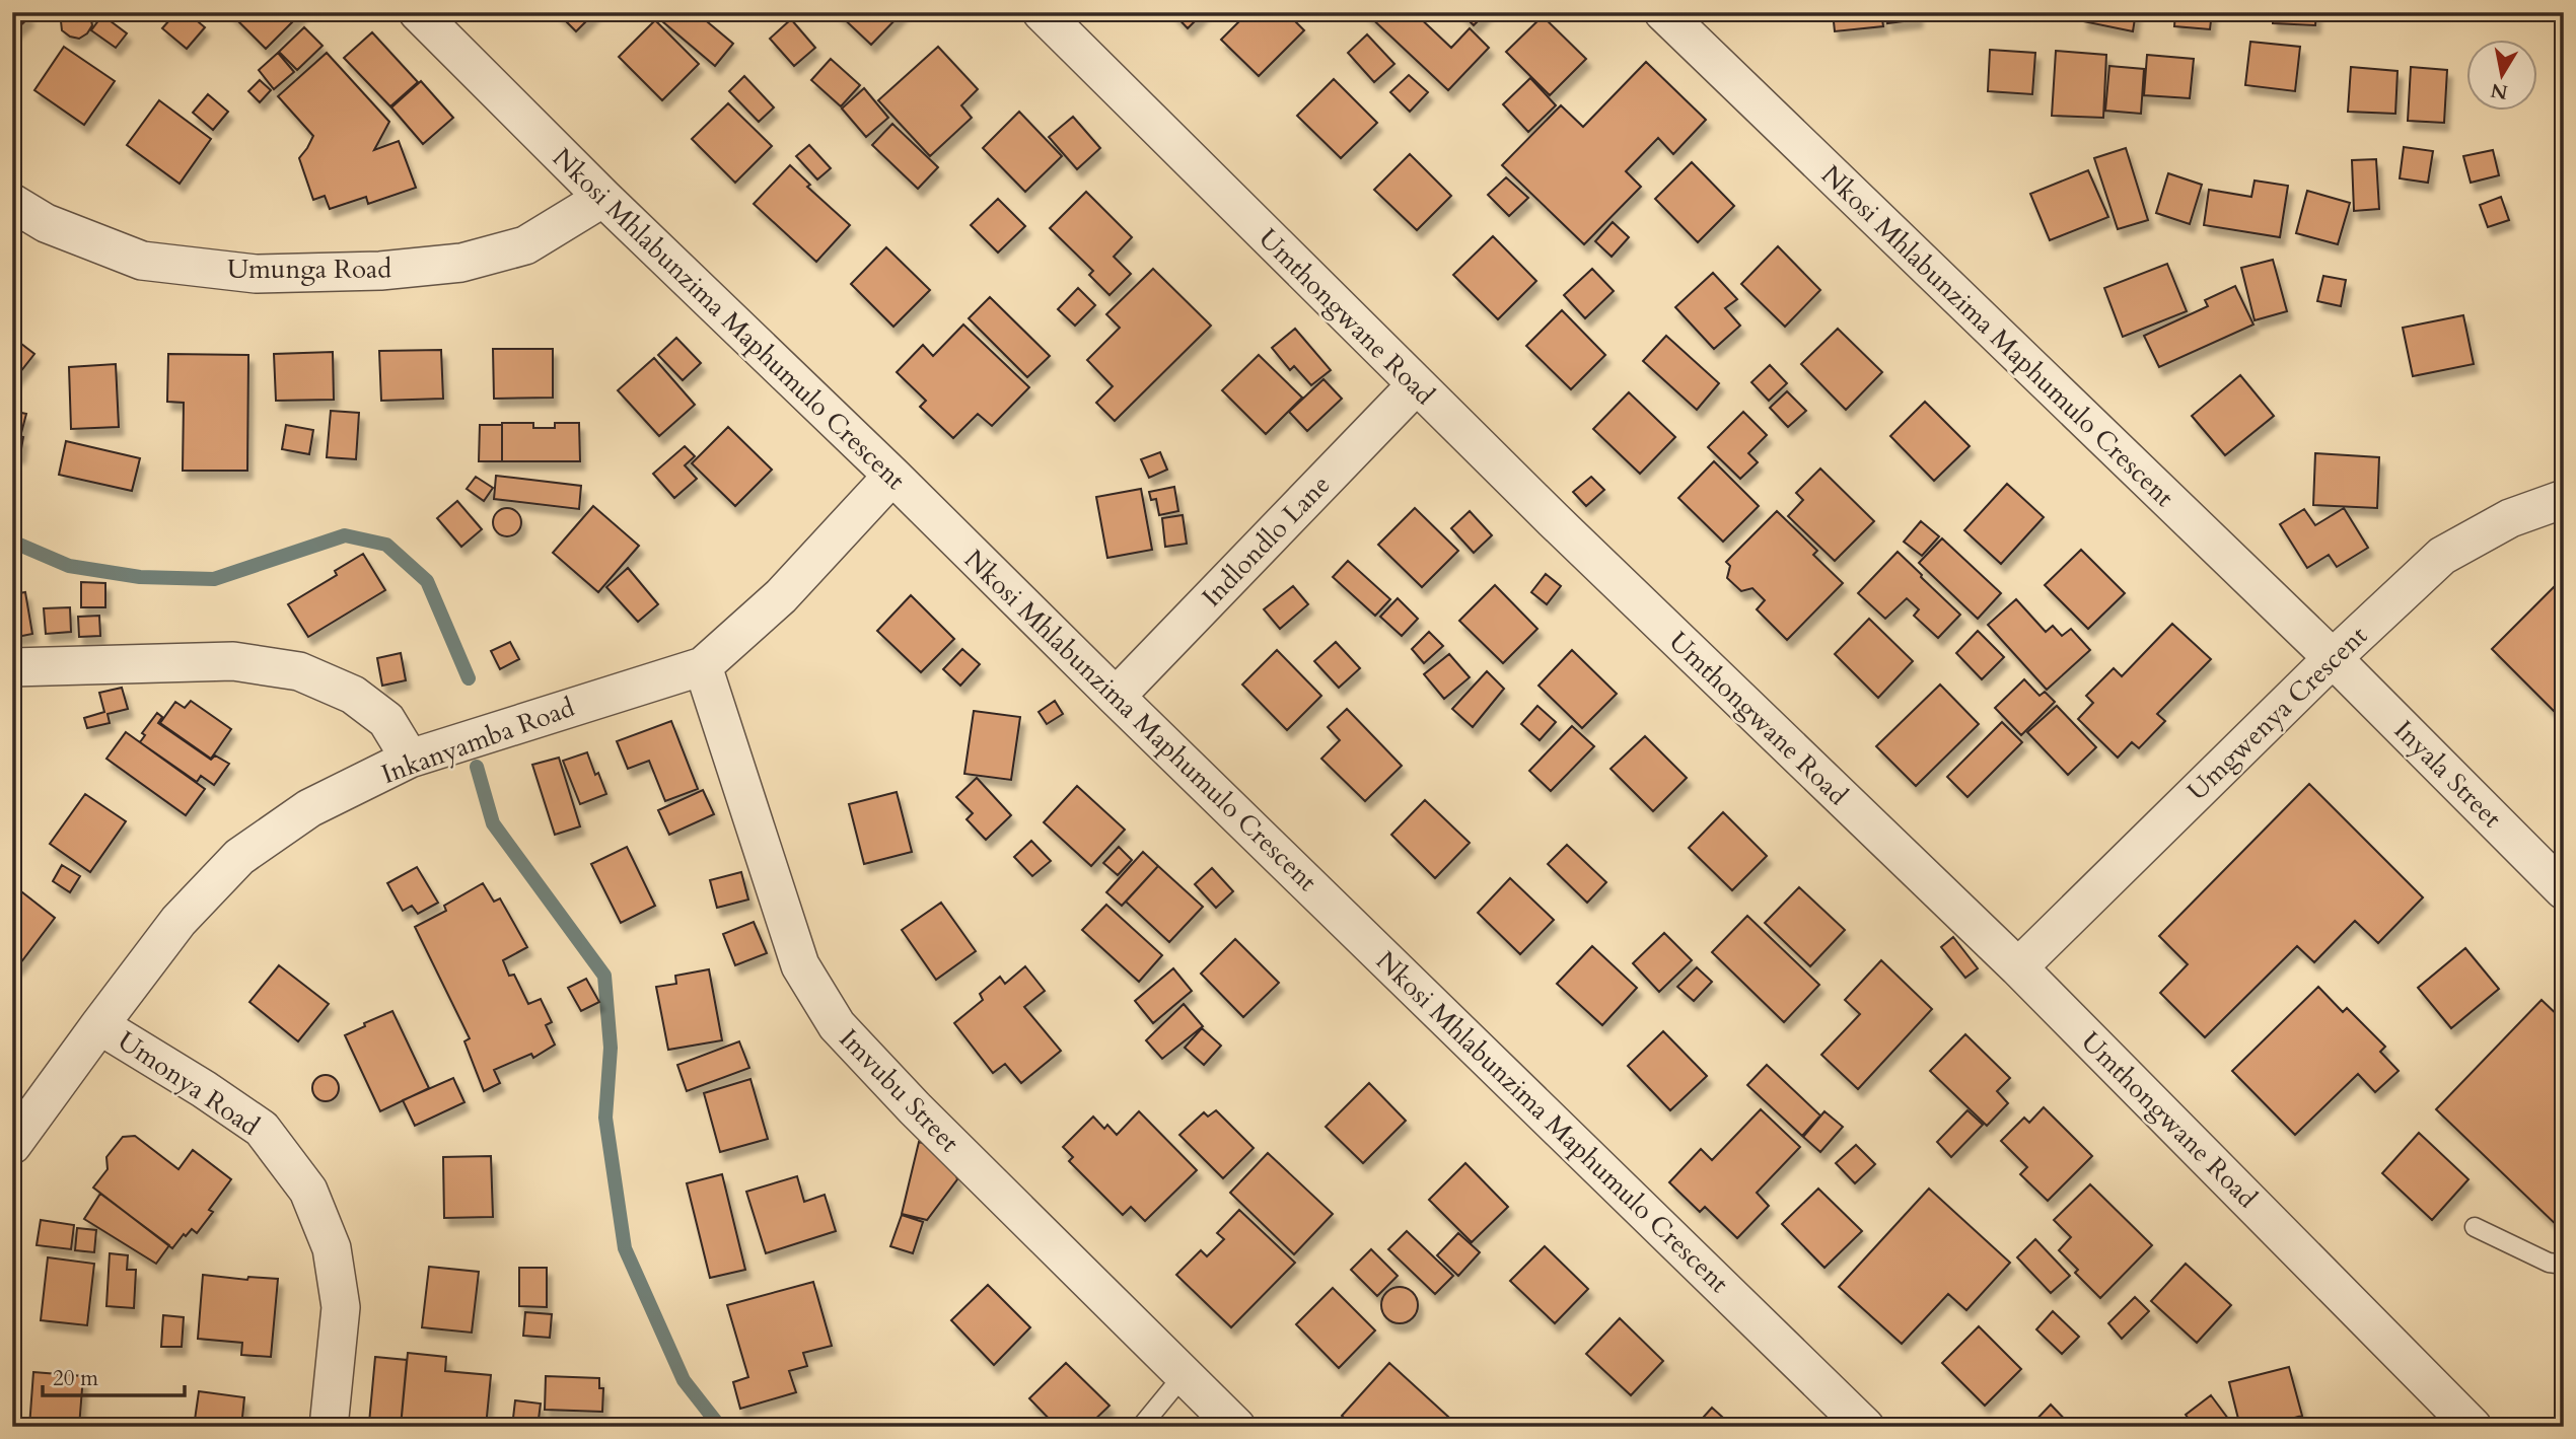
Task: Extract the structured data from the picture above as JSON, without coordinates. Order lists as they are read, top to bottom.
{
  "streets": {
    "street": [
      "Umunga Road",
      "Umthongwane Road",
      "Nkosi Mhlabunzima Maphumulo Crescent",
      "Indlondlo Lane",
      "Umgwenya Crescent",
      "Inkanyamba Road",
      "Inyala Street",
      "Umonya Road",
      "Imvubu Street"
    ]
  },
  "crossings": [
    ["Umunga Road", "Nkosi Mhlabunzima Maphumulo Crescent"],
    ["Umthongwane Road", "Indlondlo Lane"],
    ["Umthongwane Road", "Umgwenya Crescent"],
    ["Nkosi Mhlabunzima Maphumulo Crescent", "Indlondlo Lane"],
    ["Nkosi Mhlabunzima Maphumulo Crescent", "Umgwenya Crescent"],
    ["Nkosi Mhlabunzima Maphumulo Crescent", "Inkanyamba Road"],
    ["Nkosi Mhlabunzima Maphumulo Crescent", "Inyala Street"],
    ["Umgwenya Crescent", "Inyala Street"],
    ["Inkanyamba Road", "Umonya Road"],
    ["Inkanyamba Road", "Imvubu Street"]
  ],
  "scale_bar": "20 m",
  "north": "bottom"
}
